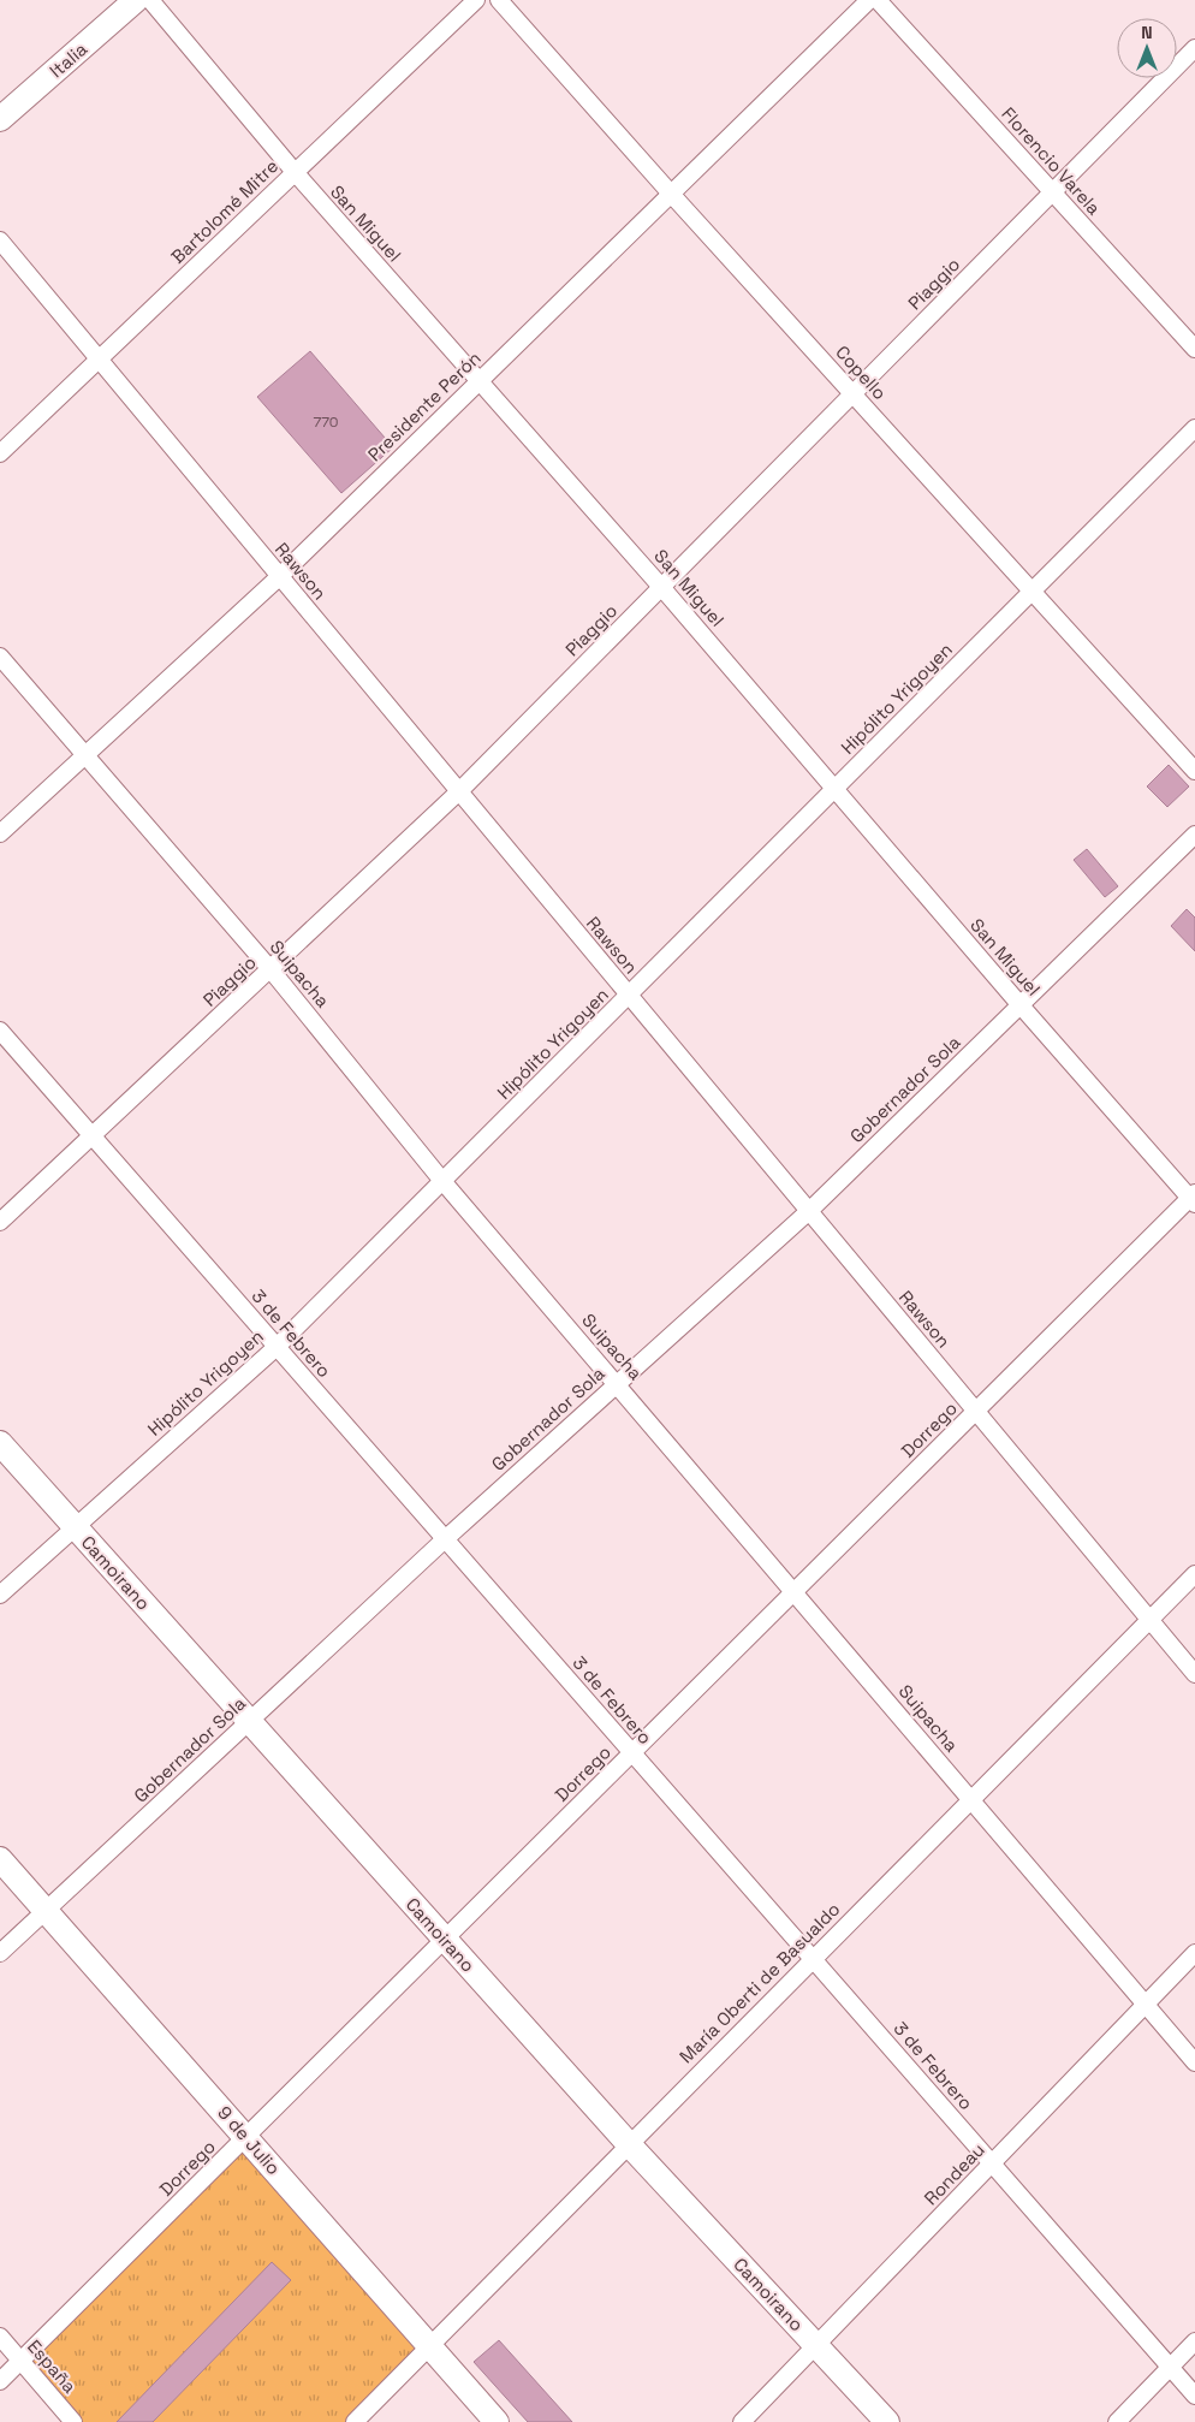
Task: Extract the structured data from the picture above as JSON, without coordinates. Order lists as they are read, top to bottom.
{
  "streets": {
    "street": [
      "Italia",
      "Florencio Varela",
      "Bartolomé Mitre",
      "San Miguel",
      "Piaggio",
      "Copello",
      "Presidente Perón",
      "Rawson",
      "Hipólito Yrigoyen",
      "Suipacha",
      "Gobernador Sola",
      "3 de Febrero",
      "Dorrego",
      "Camoirano",
      "María Oberti de Basualdo",
      "9 de Julio",
      "Rondeau",
      "España"
    ]
  },
  "crossings": [
    ["Florencio Varela", "Piaggio"],
    ["Bartolomé Mitre", "San Miguel"],
    ["Bartolomé Mitre", "Rawson"],
    ["San Miguel", "Piaggio"],
    ["San Miguel", "Presidente Perón"],
    ["San Miguel", "Hipólito Yrigoyen"],
    ["San Miguel", "Gobernador Sola"],
    ["San Miguel", "Dorrego"],
    ["Piaggio", "Copello"],
    ["Piaggio", "Rawson"],
    ["Piaggio", "Suipacha"],
    ["Piaggio", "3 de Febrero"],
    ["Copello", "Presidente Perón"],
    ["Copello", "Hipólito Yrigoyen"],
    ["Presidente Perón", "Rawson"],
    ["Presidente Perón", "Suipacha"],
    ["Rawson", "Hipólito Yrigoyen"],
    ["Rawson", "Gobernador Sola"],
    ["Rawson", "Dorrego"],
    ["Rawson", "María Oberti de Basualdo"],
    ["Hipólito Yrigoyen", "Suipacha"],
    ["Hipólito Yrigoyen", "3 de Febrero"],
    ["Hipólito Yrigoyen", "Camoirano"],
    ["Suipacha", "Gobernador Sola"],
    ["Suipacha", "Dorrego"],
    ["Suipacha", "María Oberti de Basualdo"],
    ["Suipacha", "Rondeau"],
    ["Gobernador Sola", "3 de Febrero"],
    ["Gobernador Sola", "Camoirano"],
    ["Gobernador Sola", "9 de Julio"],
    ["3 de Febrero", "Dorrego"],
    ["3 de Febrero", "María Oberti de Basualdo"],
    ["3 de Febrero", "Rondeau"],
    ["Dorrego", "Camoirano"],
    ["Dorrego", "9 de Julio"],
    ["Dorrego", "España"],
    ["Camoirano", "María Oberti de Basualdo"],
    ["Camoirano", "Rondeau"],
    ["María Oberti de Basualdo", "9 de Julio"]
  ],
  "house_numbers": ["770"],
  "north": "top"
}
